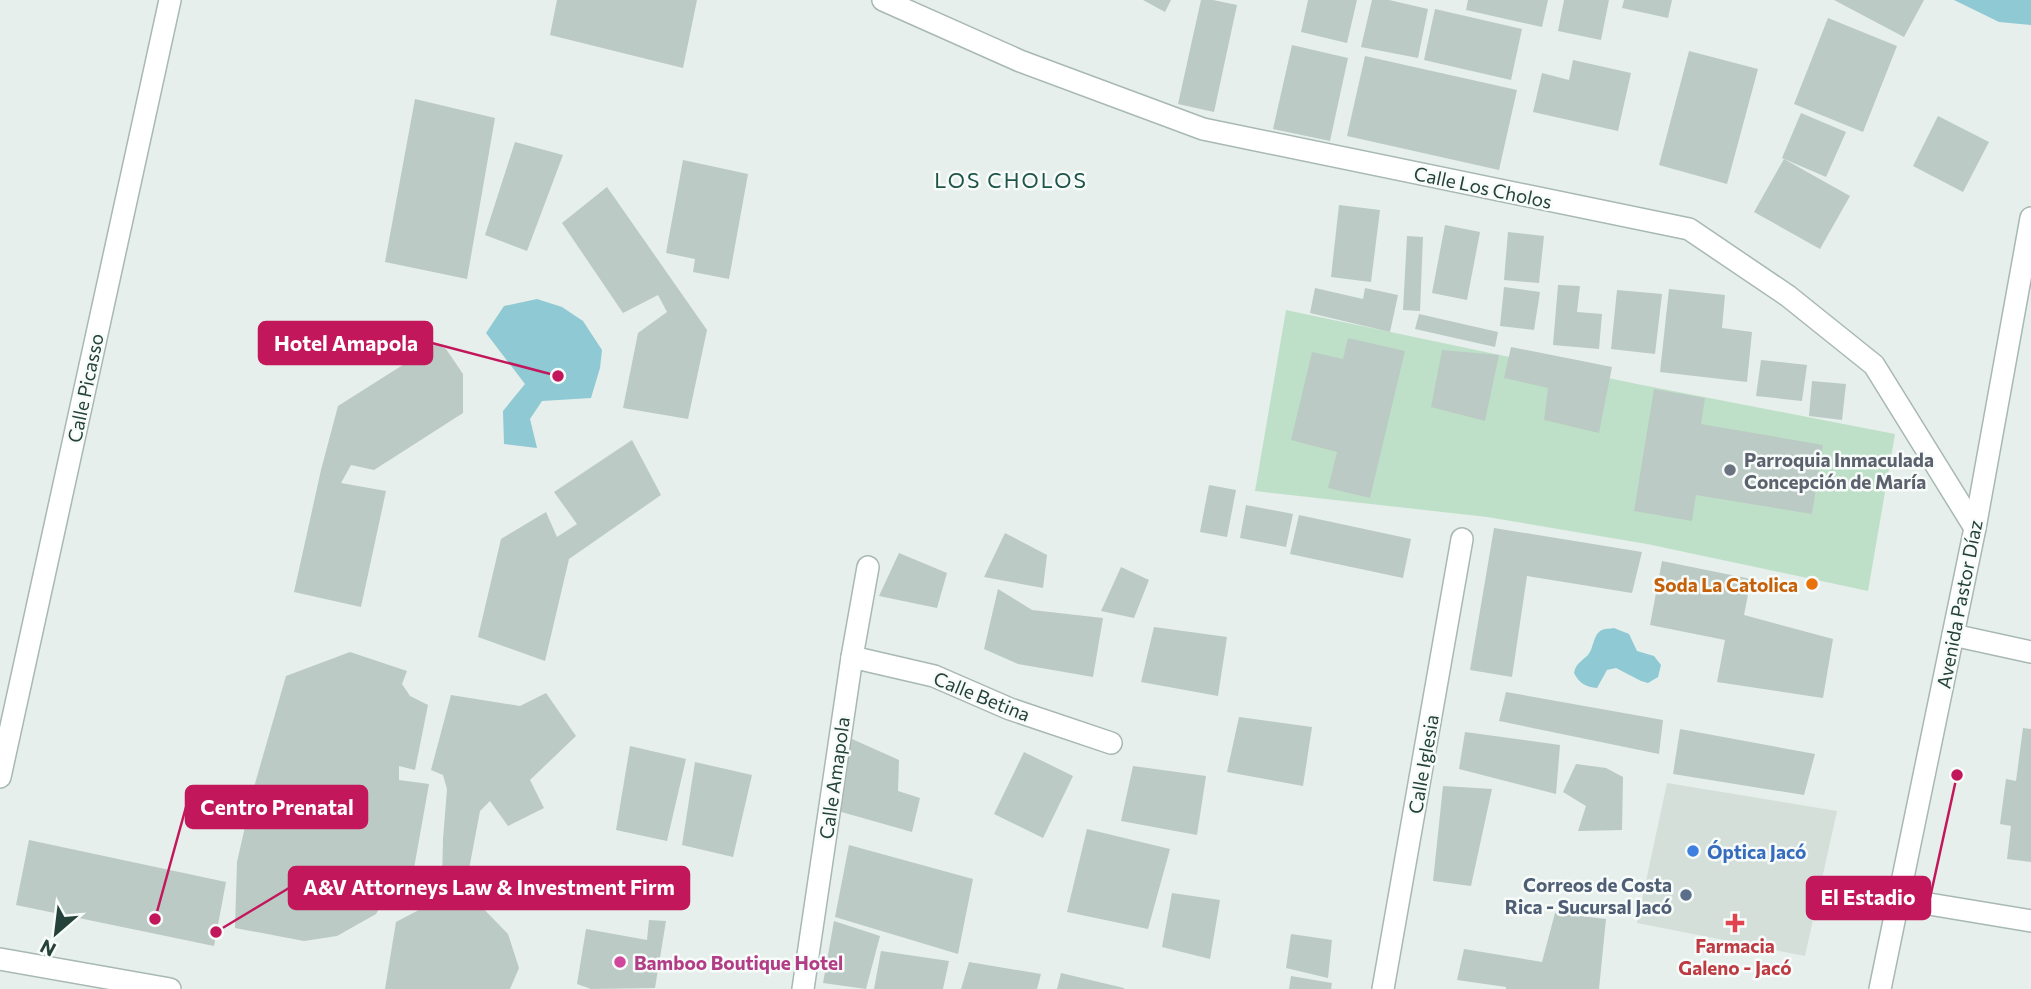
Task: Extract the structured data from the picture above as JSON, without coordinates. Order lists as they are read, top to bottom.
{
  "streets": {
    "street": [
      "Calle Los Cholos",
      "Calle Picasso",
      "Avenida Pastor Díaz",
      "Calle Betina",
      "Calle Iglesia",
      "Calle Amapola"
    ]
  },
  "crossings": [
    ["Calle Los Cholos", "Avenida Pastor Díaz"],
    ["Calle Betina", "Calle Amapola"]
  ],
  "districts": ["LOS CHOLOS"],
  "places": {
    "other": [
      "Hotel Amapola",
      "Parroquia Inmaculada Concepción de María",
      "Soda La Catolica",
      "El Estadio",
      "Óptica Jacó",
      "Correos de Costa Rica - Sucursal Jacó",
      "Centro Prenatal",
      "A&V Attorneys Law & Investment Firm",
      "Bamboo Boutique Hotel"
    ],
    "health": ["Farmacia Galeno - Jacó"]
  },
  "north": "bottom left"
}
